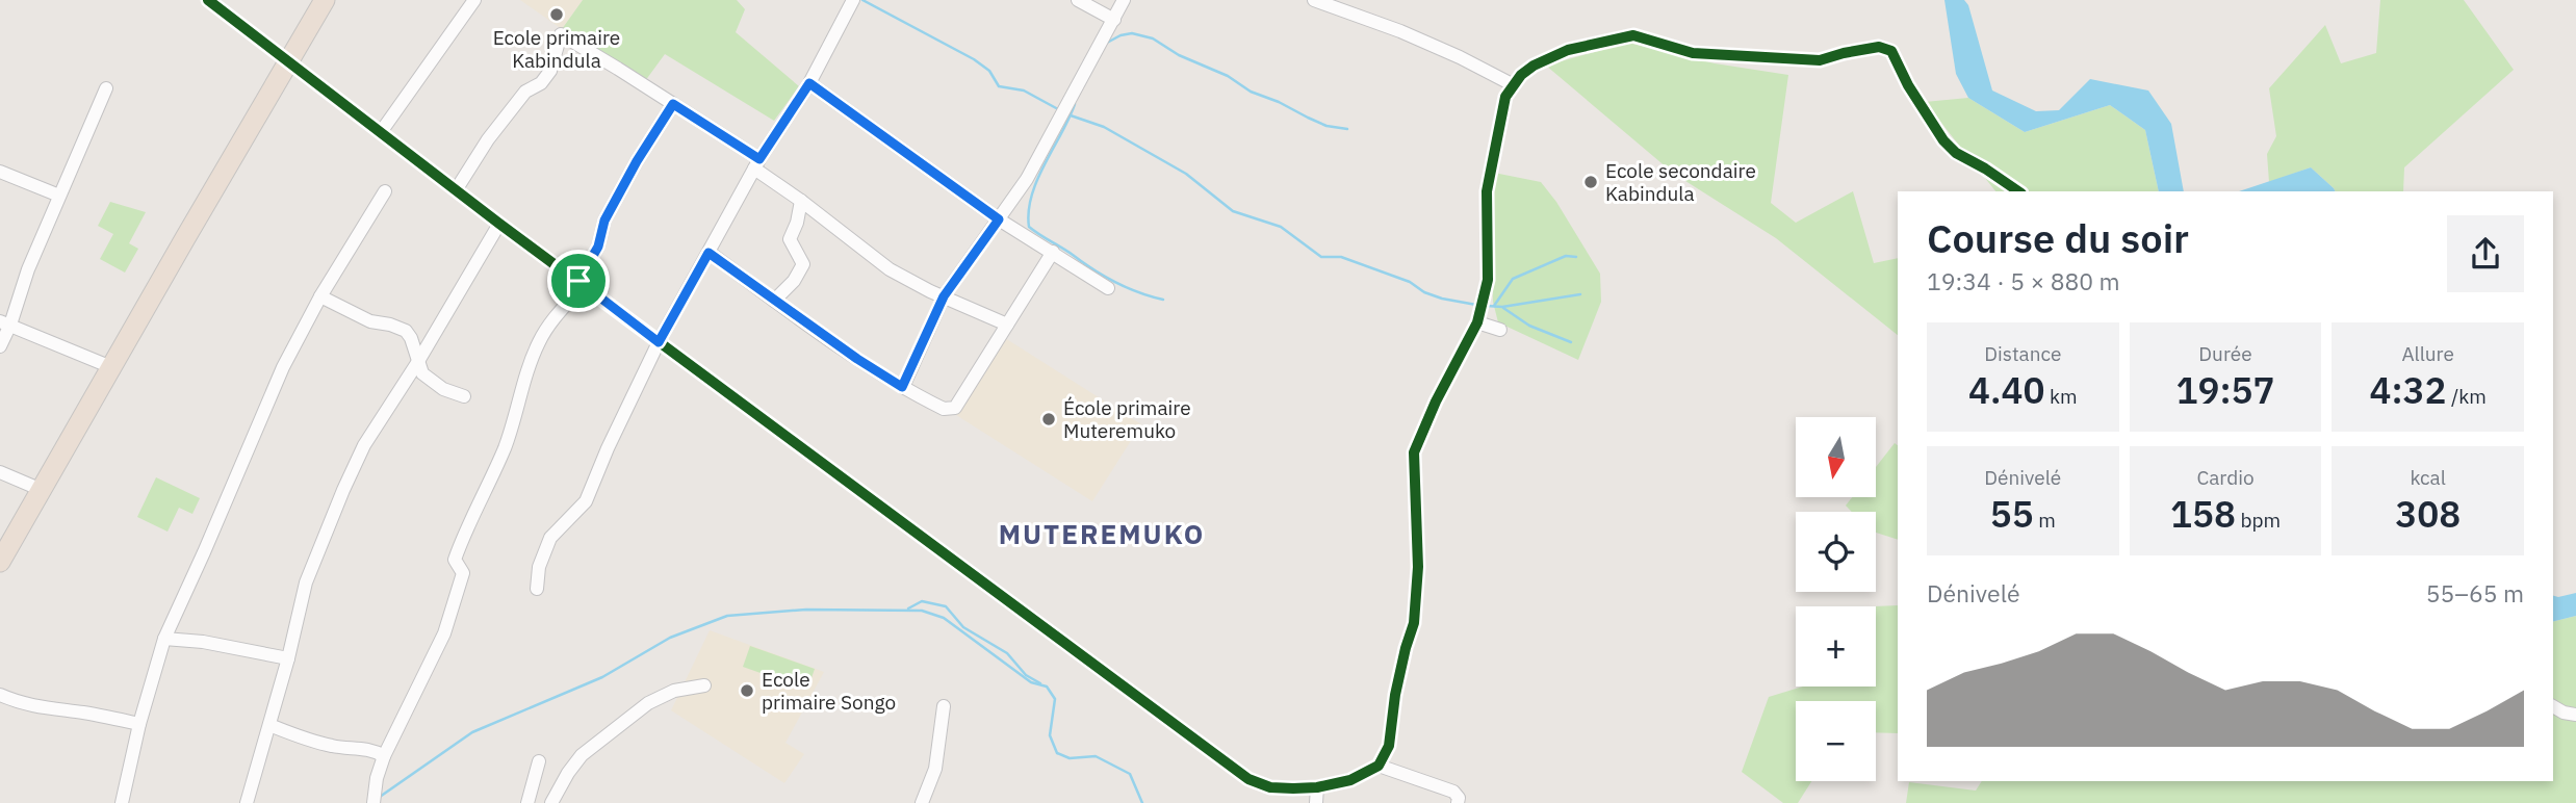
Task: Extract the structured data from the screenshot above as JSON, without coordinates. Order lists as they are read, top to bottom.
{
  "districts": ["MUTEREMUKO"],
  "places": [
    "Ecole primaire Kabindula",
    "Ecole secondaire Kabindula",
    "École primaire Muteremuko",
    "Ecole primaire Songo"
  ],
  "north": "bottom",
  "page": {
    "heading": ["Course du soir", "19:34 · 5 × 880 m"],
    "stats": [
      ["Distance", "4.40 km"],
      ["Durée", "19:57"],
      ["Allure", "4:32 /km"],
      ["Dénivelé", "55 m"],
      ["Cardio", "158 bpm"],
      ["kcal", "308"]
    ],
    "map_buttons": ["+", "−"],
    "chart": ["Dénivelé", "55–65 m"]
  }
}
